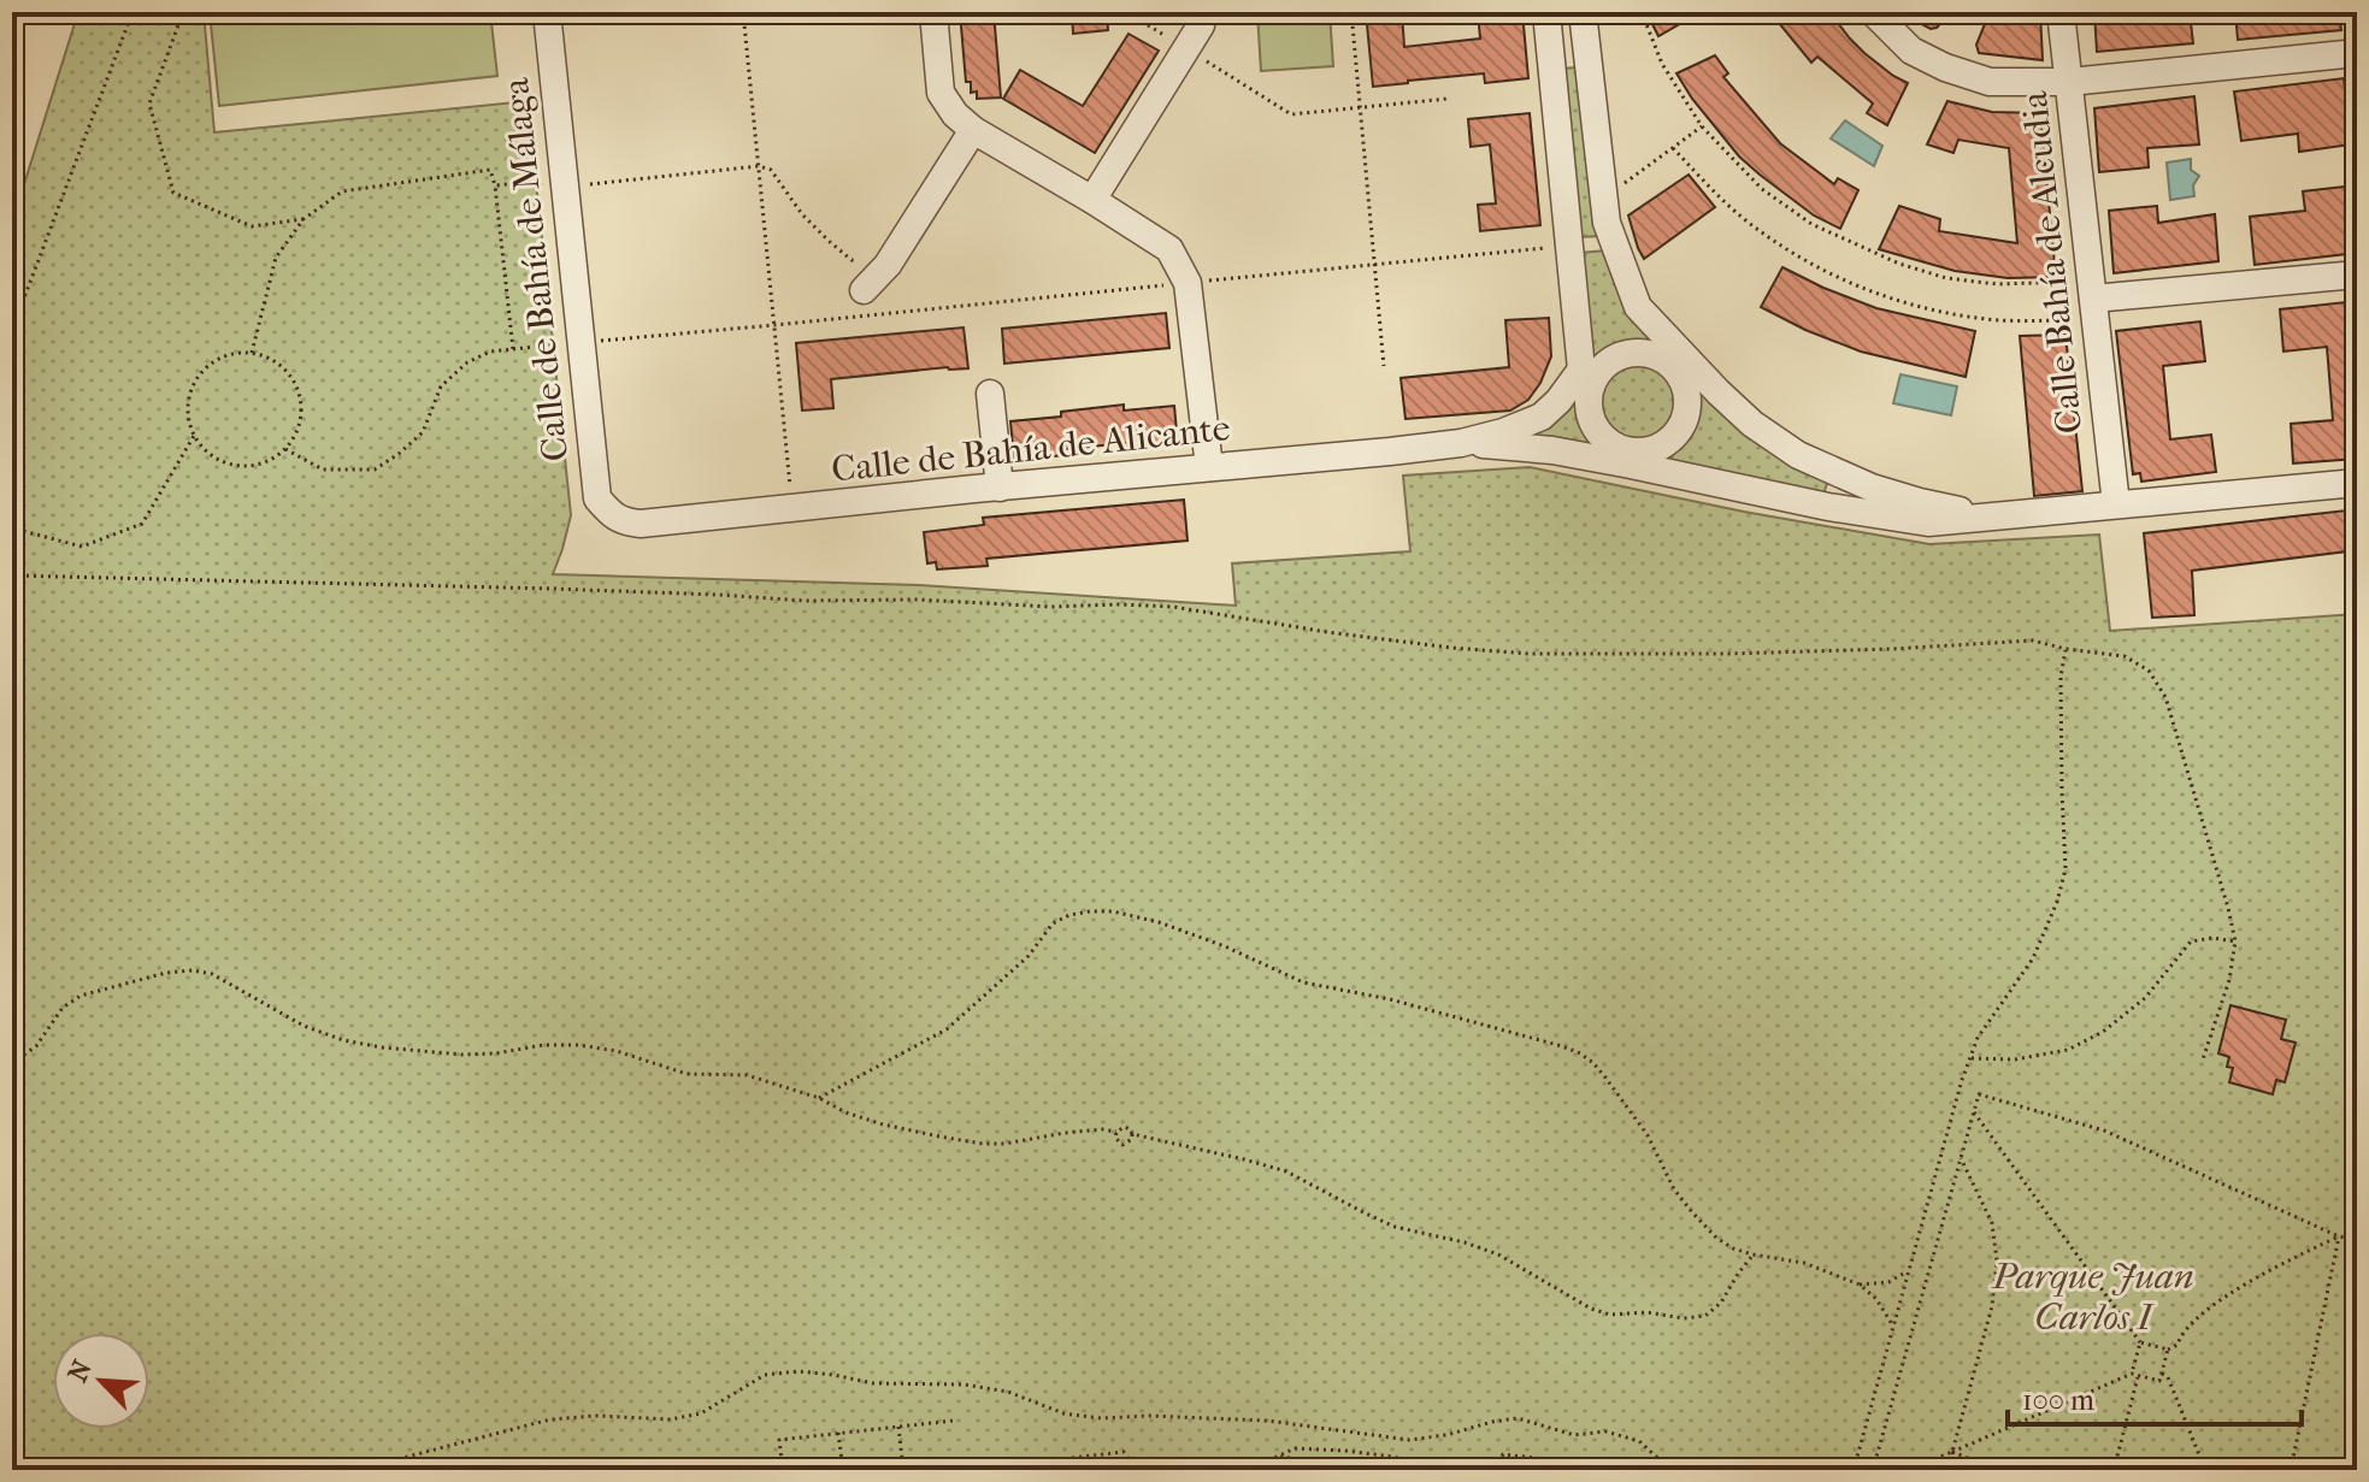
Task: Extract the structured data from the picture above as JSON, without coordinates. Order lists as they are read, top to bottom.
{
  "streets": {
    "street": ["Calle Bahía de Alcudia", "Calle de Bahía de Málaga", "Calle de Bahía de Alicante"]
  },
  "crossings": [
    ["Calle Bahía de Alcudia", "Calle de Bahía de Alicante"],
    ["Calle de Bahía de Málaga", "Calle de Bahía de Alicante"]
  ],
  "parks": ["Parque Juan Carlos I"],
  "scale_bar": "100 m",
  "north": "top left"
}
